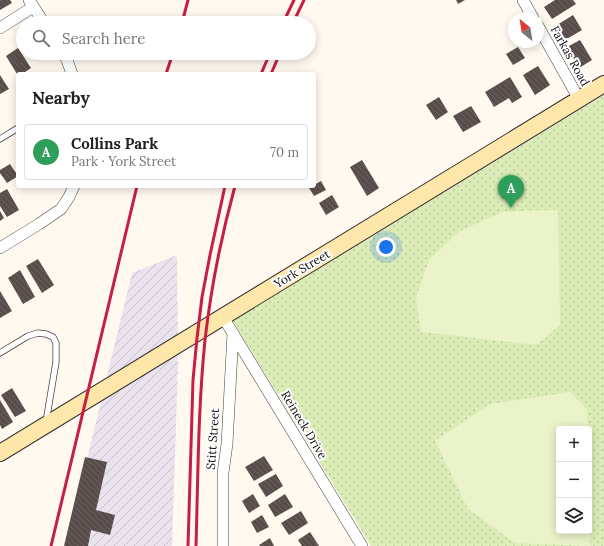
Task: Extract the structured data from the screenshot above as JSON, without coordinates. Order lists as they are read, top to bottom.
{
  "streets": {
    "street": [
      "Farkas Road",
      "York Street",
      "Reineck Drive",
      "Stitt Street"
    ]
  },
  "crossings": [
    ["Farkas Road", "York Street"],
    ["York Street", "Reineck Drive"],
    ["Reineck Drive", "Stitt Street"]
  ],
  "north": "top left",
  "page": {
    "search": "Search here",
    "heading": "Nearby",
    "list": [
      {
        "mark": "A",
        "name": "Collins Park",
        "note": "Park · York Street",
        "value": "70 m"
      }
    ],
    "pins": "A",
    "map_buttons": ["+", "−"]
  }
}
